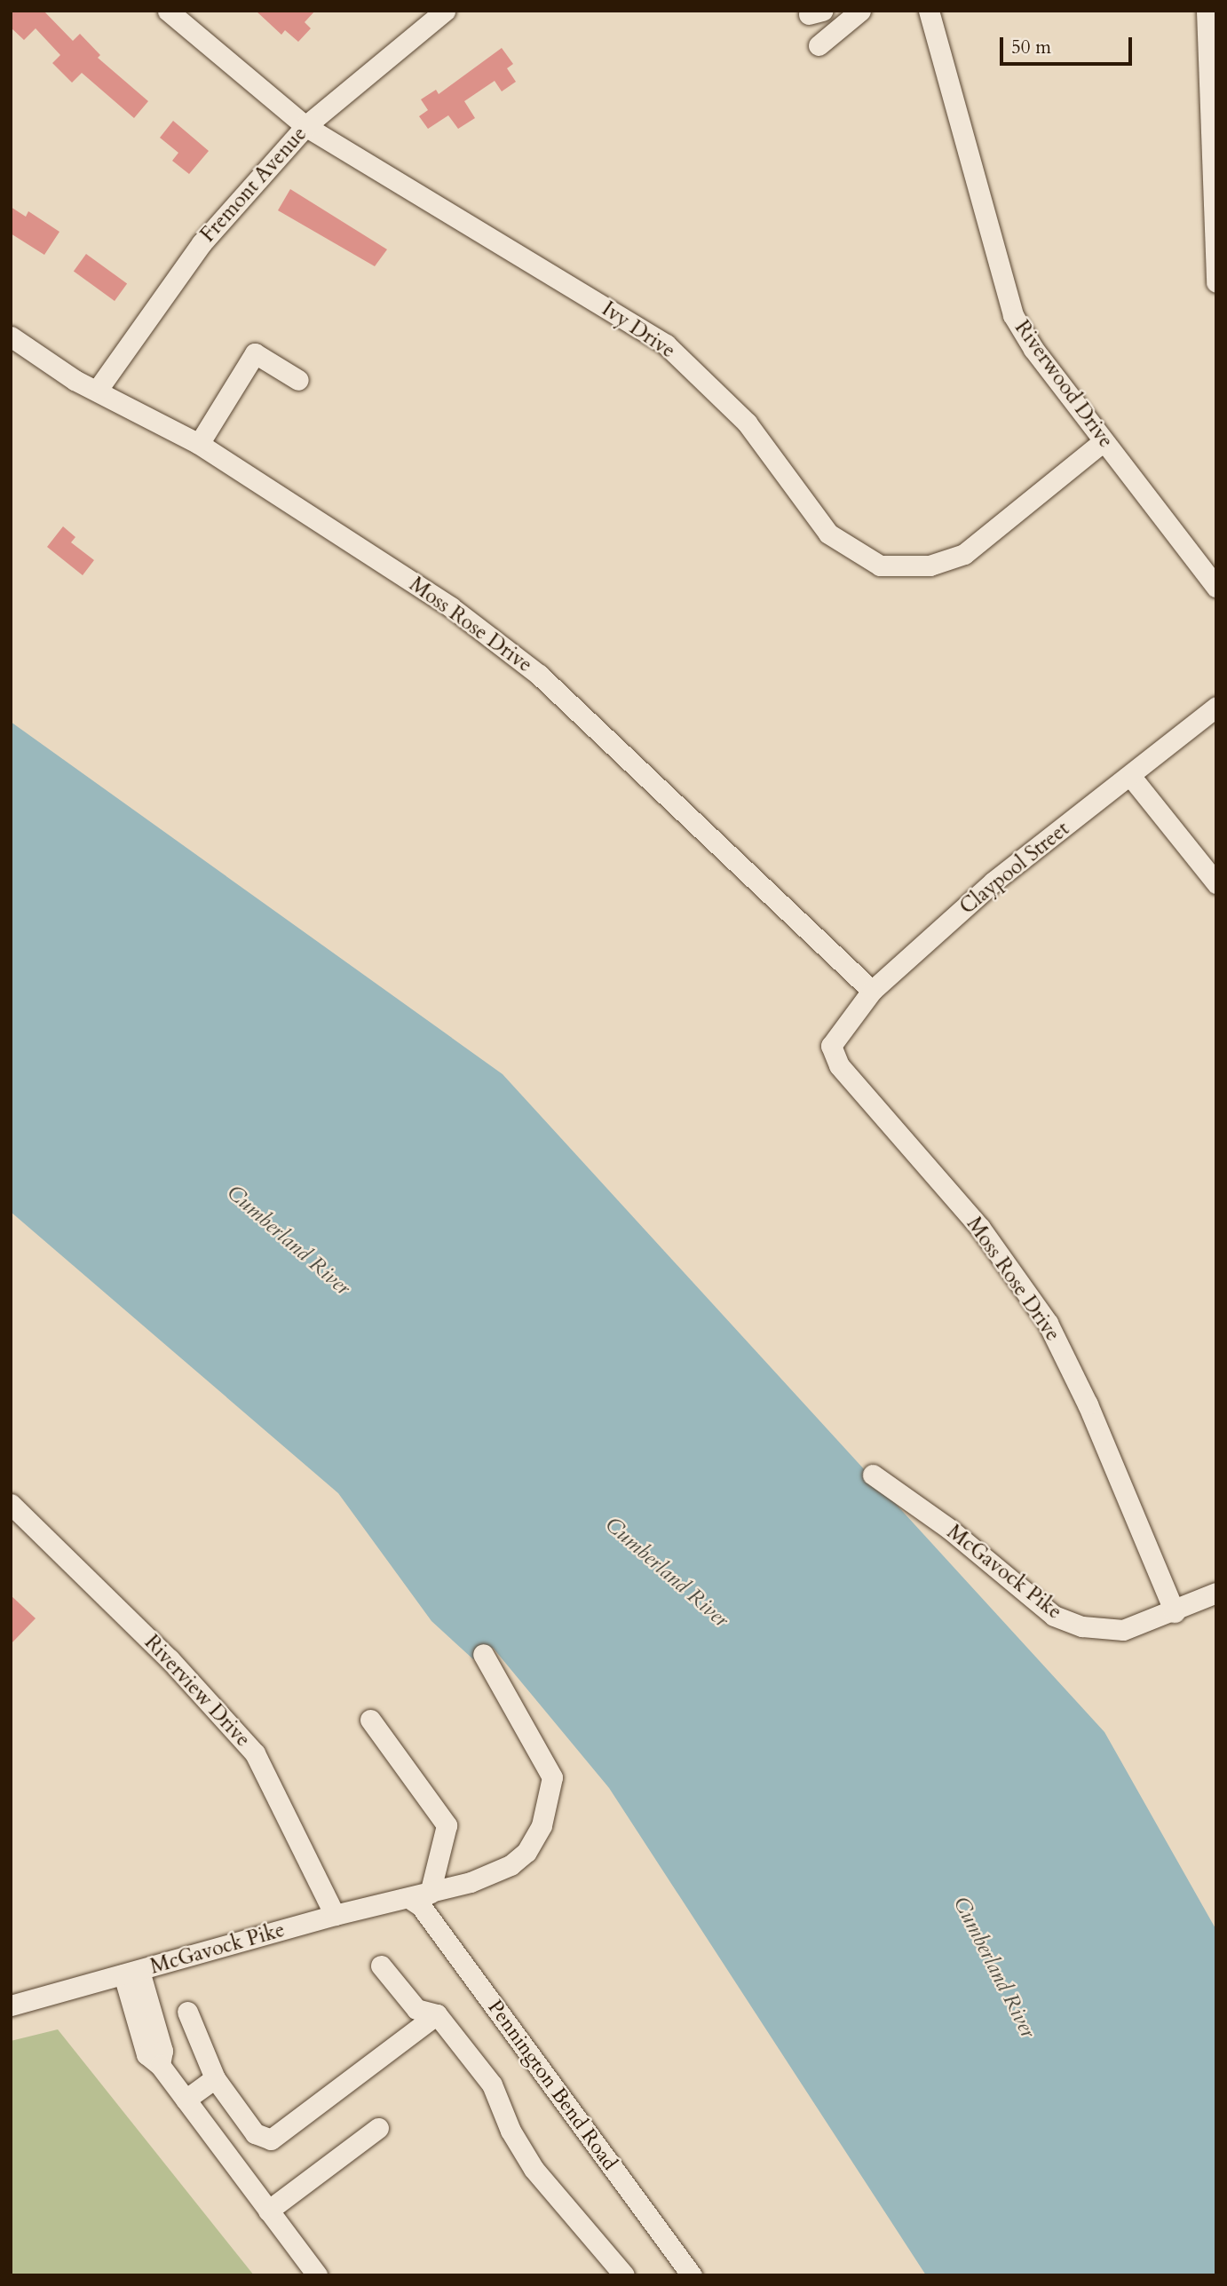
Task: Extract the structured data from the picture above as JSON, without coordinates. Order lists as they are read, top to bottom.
{
  "streets": {
    "street": [
      "Fremont Avenue",
      "Ivy Drive",
      "Riverwood Drive",
      "Moss Rose Drive",
      "Claypool Street",
      "McGavock Pike",
      "Riverview Drive",
      "Pennington Bend Road"
    ]
  },
  "crossings": [
    ["Fremont Avenue", "Ivy Drive"],
    ["Fremont Avenue", "Moss Rose Drive"],
    ["Ivy Drive", "Riverwood Drive"],
    ["Moss Rose Drive", "Claypool Street"],
    ["Moss Rose Drive", "McGavock Pike"],
    ["McGavock Pike", "Riverview Drive"],
    ["McGavock Pike", "Pennington Bend Road"]
  ],
  "water": ["Cumberland River"],
  "scale_bar": "50 m"
}
